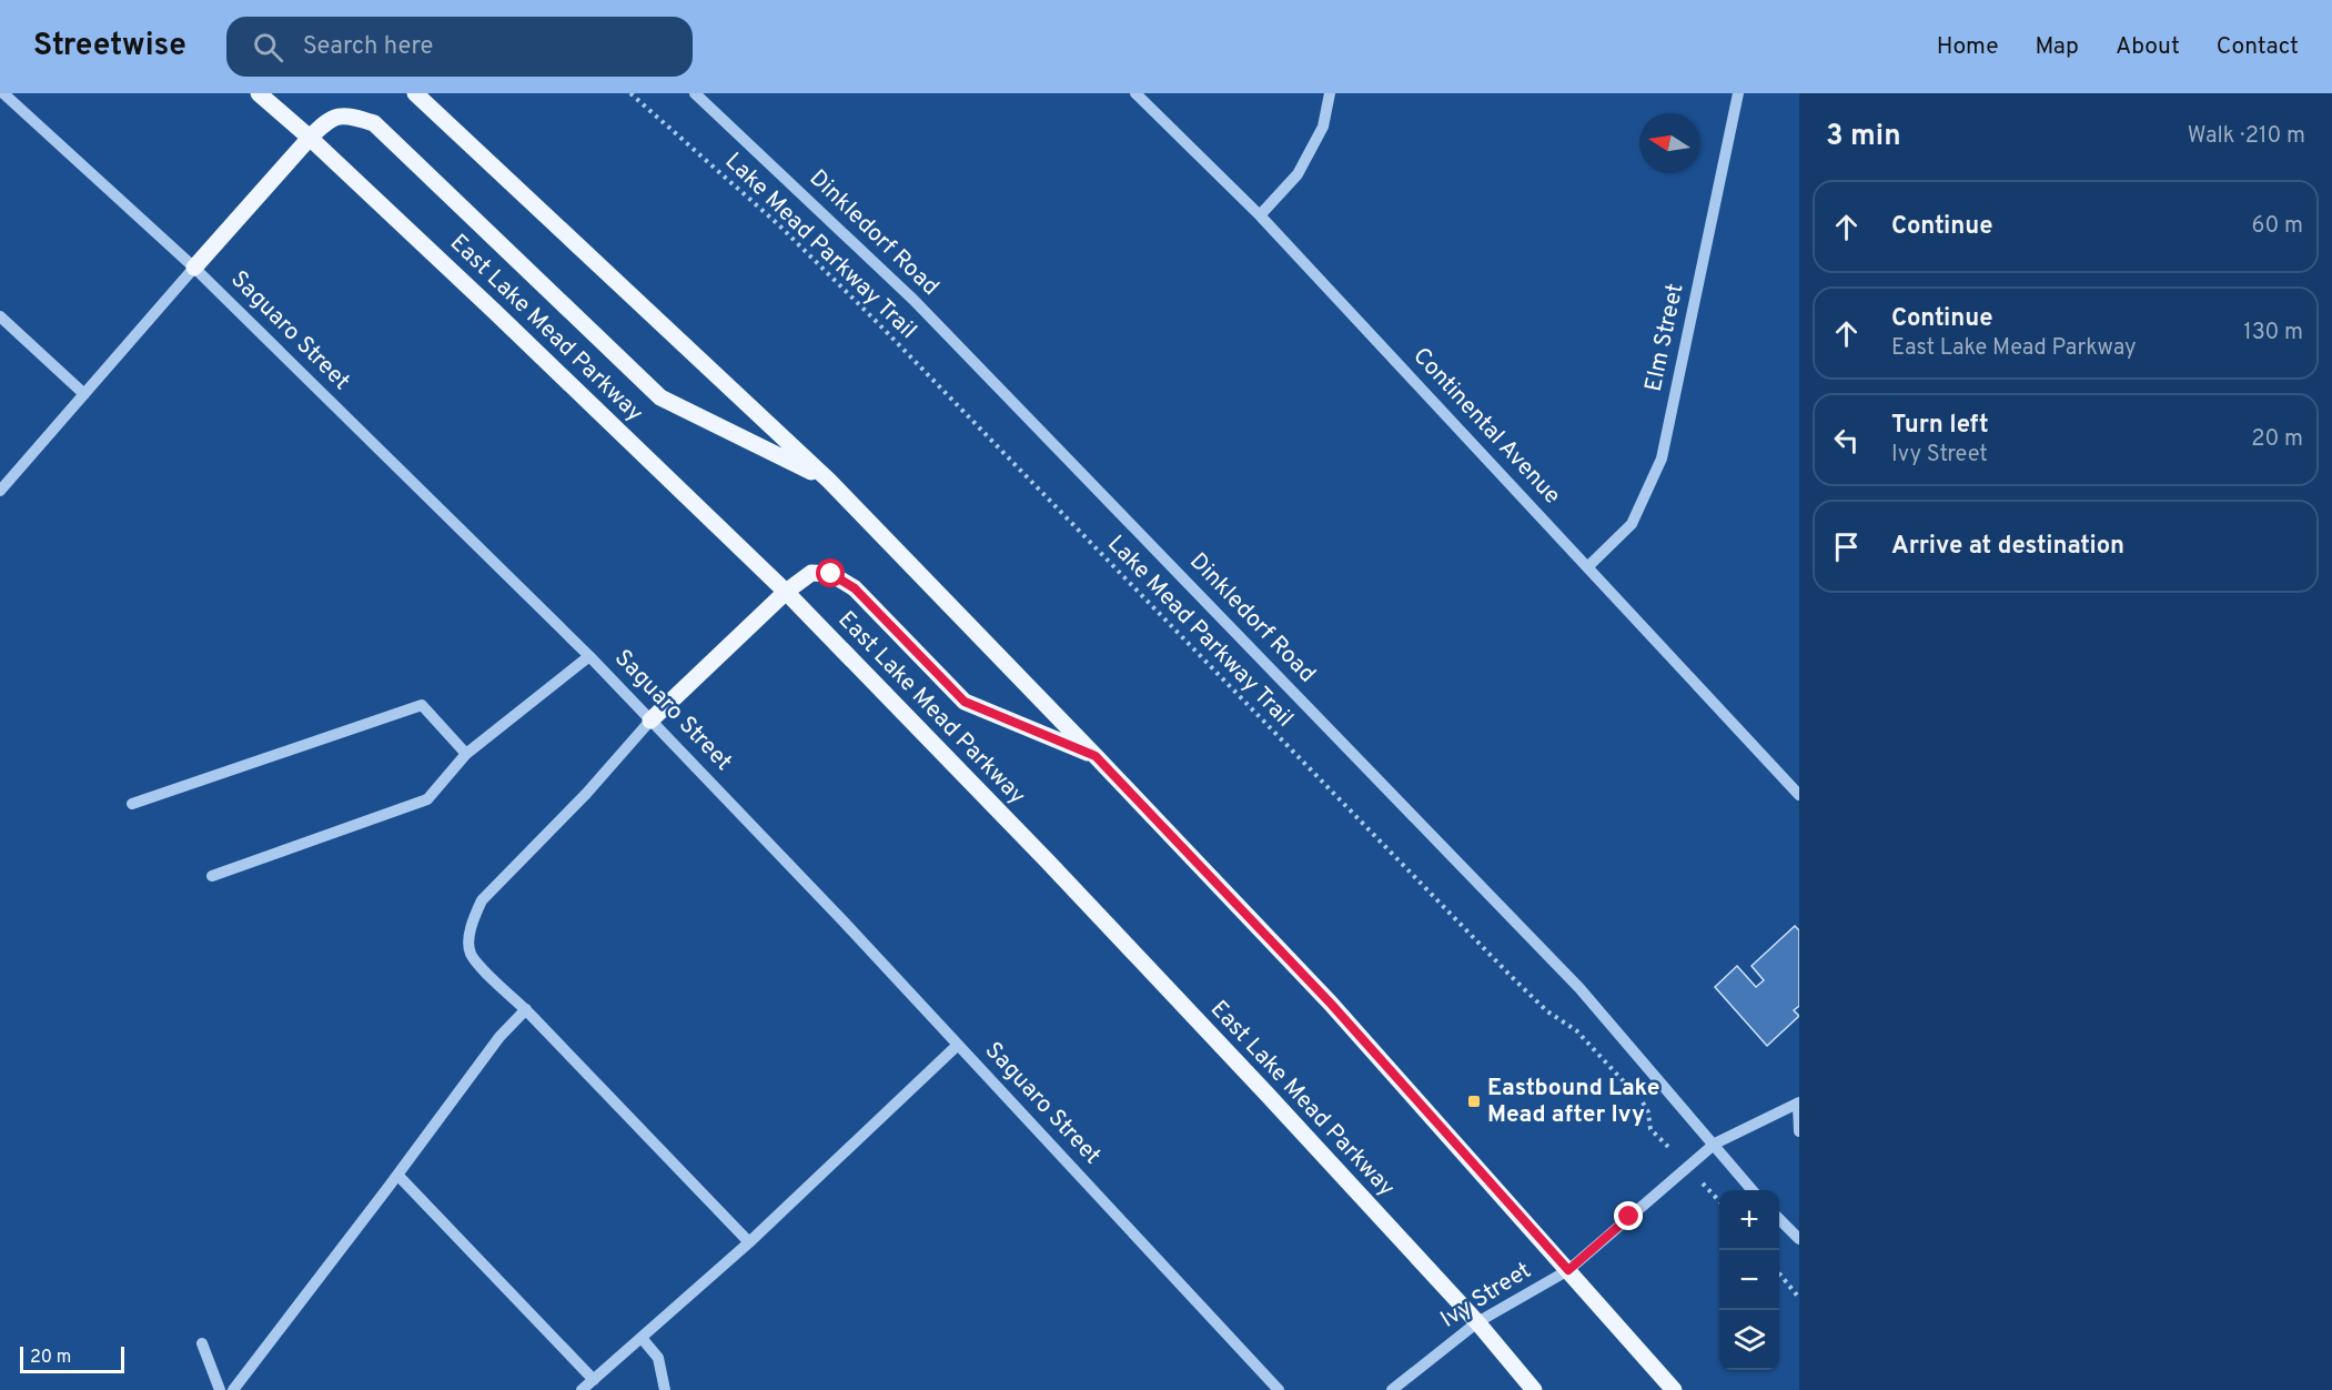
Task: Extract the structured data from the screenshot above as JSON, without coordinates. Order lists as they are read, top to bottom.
{
  "streets": {
    "main road": ["East Lake Mead Parkway"],
    "street": [
      "Dinkledorf Road",
      "Saguaro Street",
      "Elm Street",
      "Continental Avenue",
      "Ivy Street"
    ],
    "path": ["Lake Mead Parkway Trail"]
  },
  "crossings": [
    ["Dinkledorf Road", "Ivy Street"],
    ["East Lake Mead Parkway", "Ivy Street"],
    ["Elm Street", "Continental Avenue"]
  ],
  "places": {
    "transit": ["Eastbound Lake Mead after Ivy"]
  },
  "scale_bar": "20 m",
  "north": "left",
  "page": {
    "header": "Streetwise",
    "search": "Search here",
    "nav": [
      "Home",
      "Map",
      "About",
      "Contact"
    ],
    "heading": ["3 min", "Walk · 210 m"],
    "list": [
      ["Continue", "60 m"],
      ["Continue", "East Lake Mead Parkway", "130 m"],
      ["Turn left", "Ivy Street", "20 m"],
      "Arrive at destination"
    ],
    "map_buttons": ["+", "−"],
    "scale": "20 m"
  }
}
